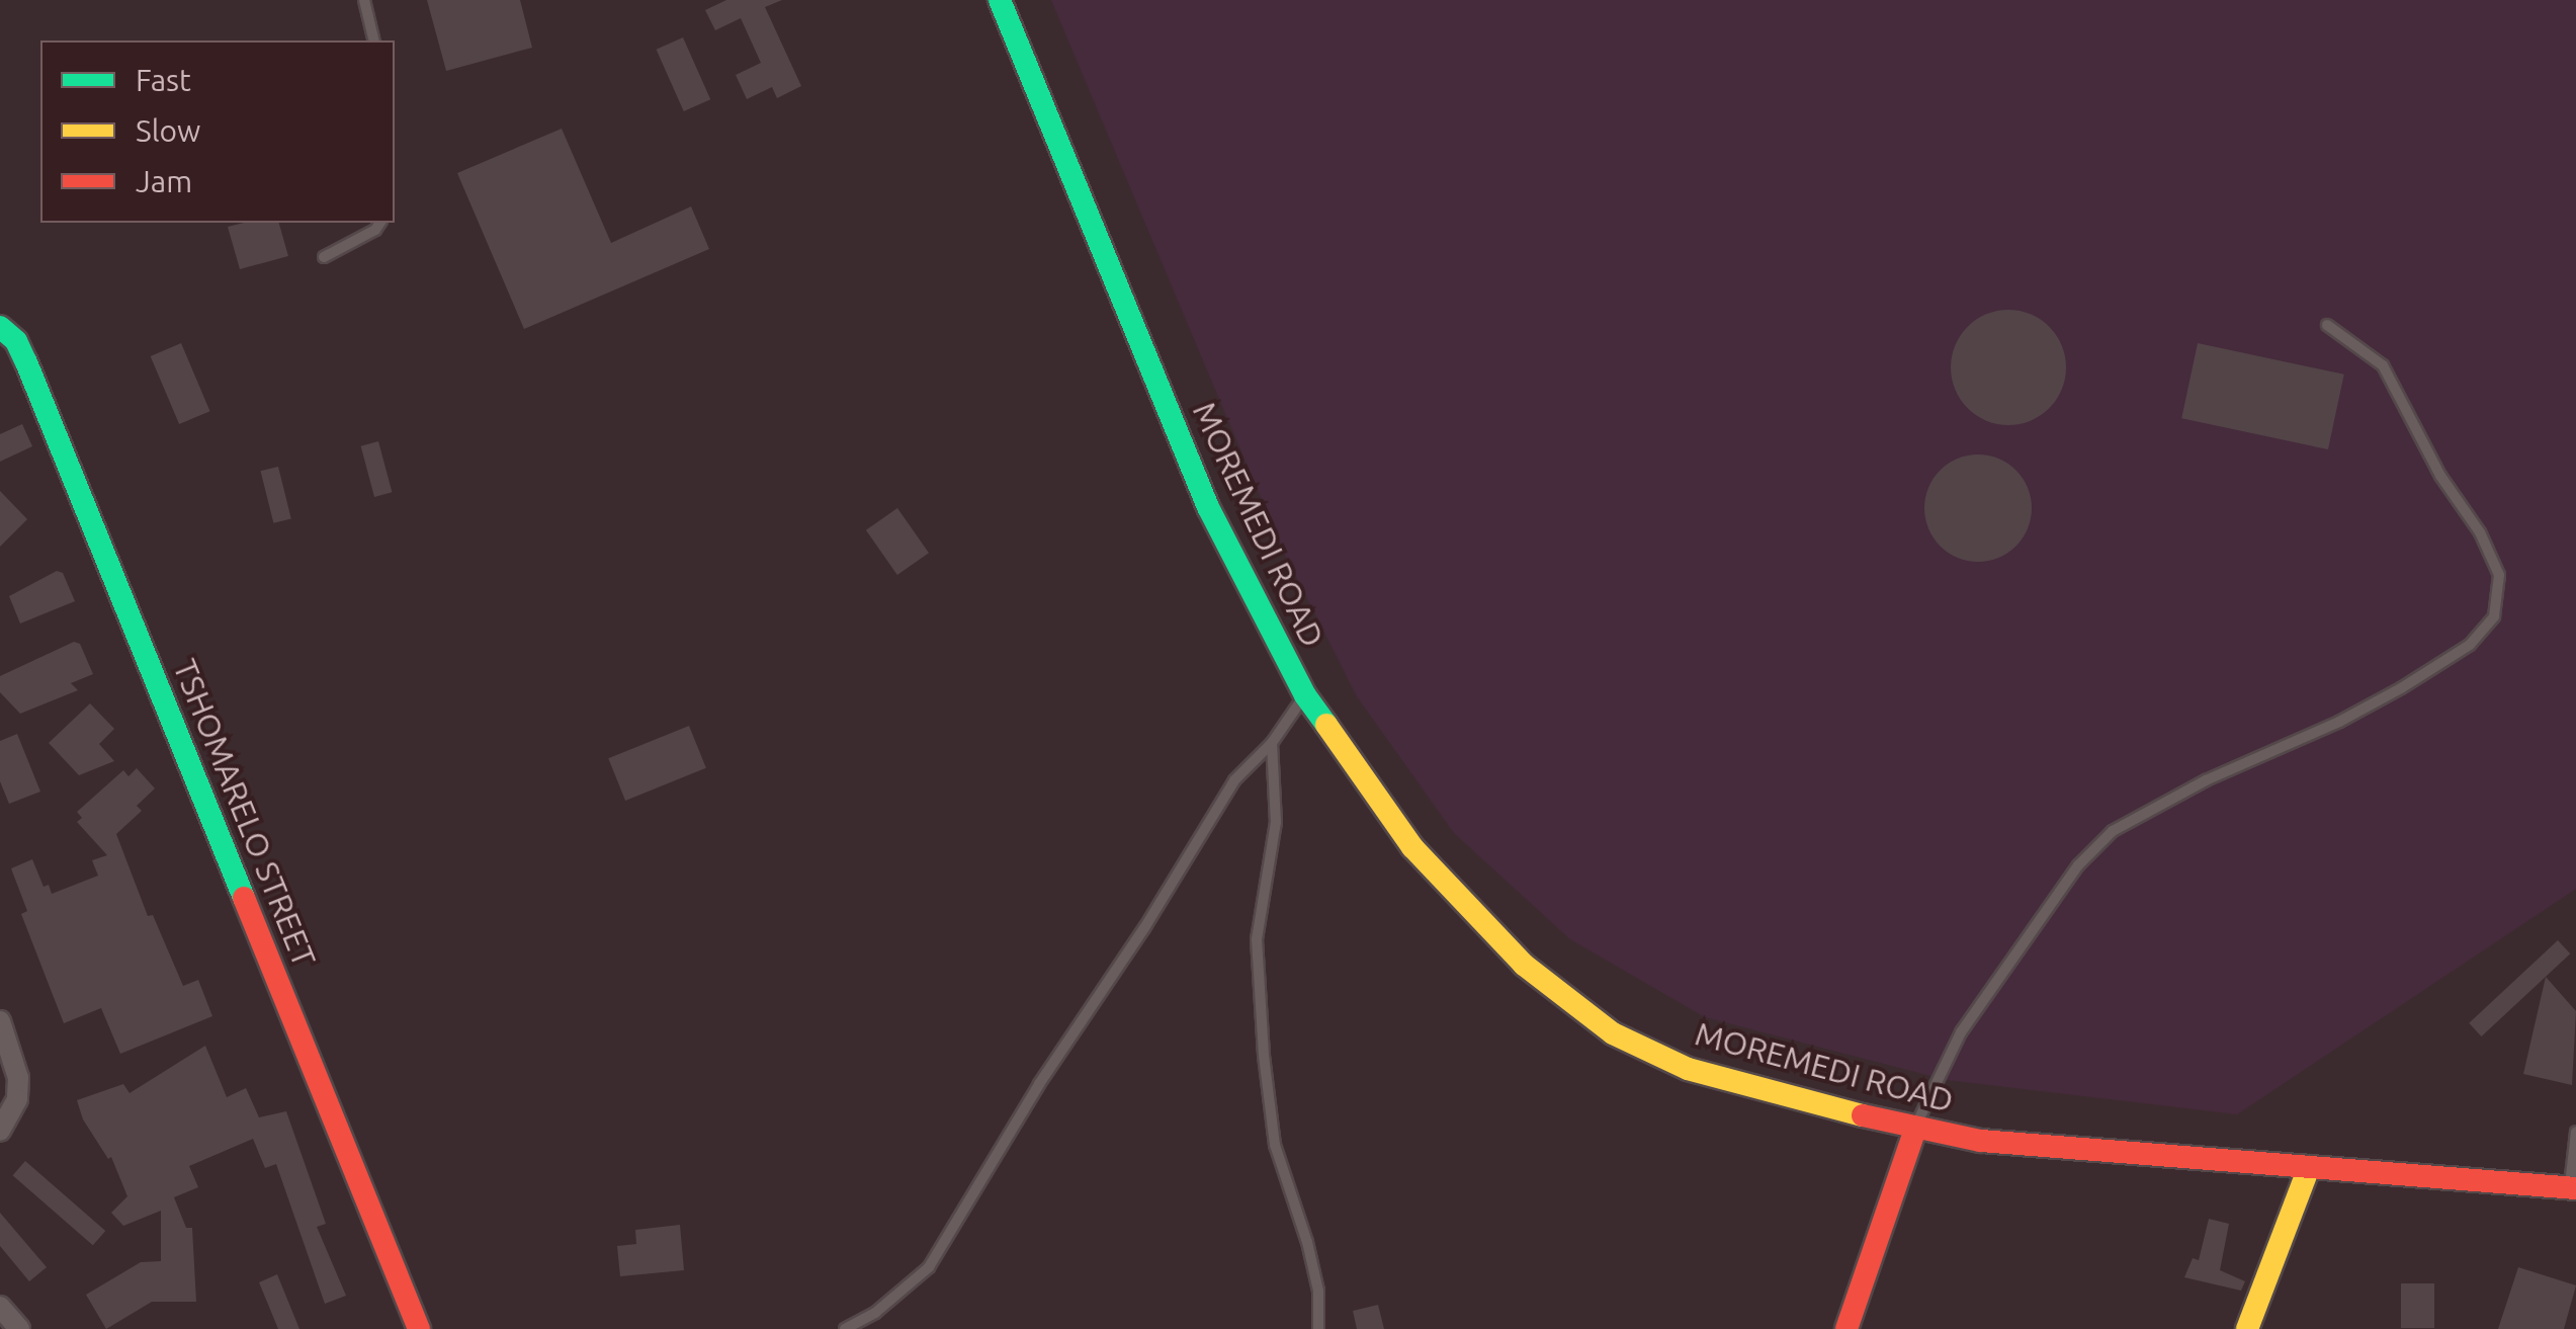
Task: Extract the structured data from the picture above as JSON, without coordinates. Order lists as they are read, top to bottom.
{
  "streets": {
    "street": ["MOREMEDI ROAD", "TSHOMARELO STREET"]
  },
  "legend": ["Fast", "Slow", "Jam"]
}
